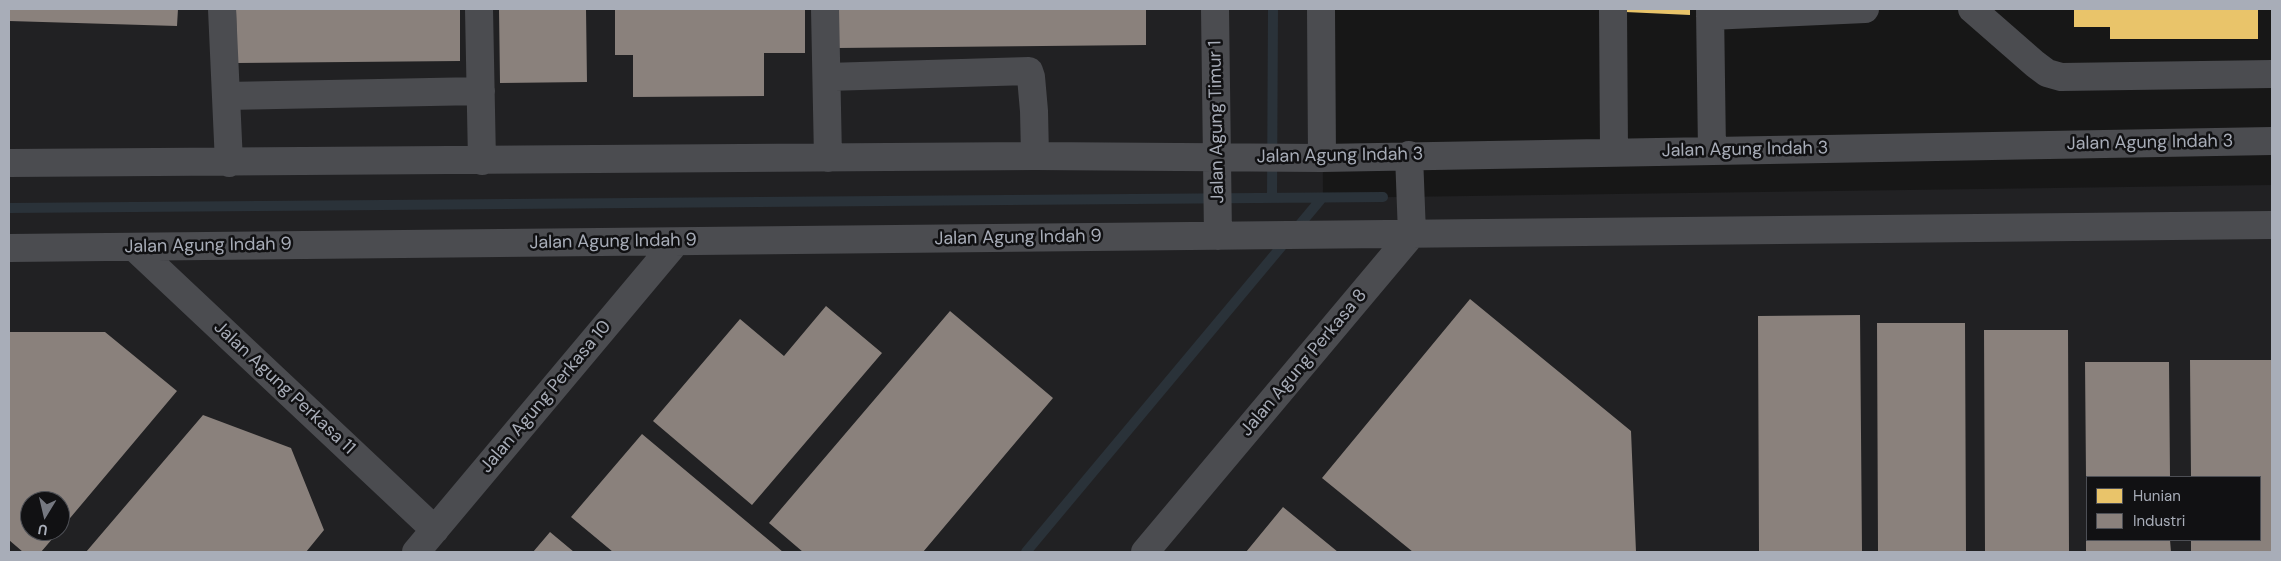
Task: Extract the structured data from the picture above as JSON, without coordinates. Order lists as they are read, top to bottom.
{
  "streets": {
    "street": [
      "Jalan Agung Timur 1",
      "Jalan Agung Indah 3",
      "Jalan Agung Indah 9",
      "Jalan Agung Perkasa 8",
      "Jalan Agung Perkasa 11",
      "Jalan Agung Perkasa 10"
    ]
  },
  "crossings": [
    ["Jalan Agung Timur 1", "Jalan Agung Indah 3"],
    ["Jalan Agung Timur 1", "Jalan Agung Indah 9"],
    ["Jalan Agung Indah 9", "Jalan Agung Perkasa 11"],
    ["Jalan Agung Indah 9", "Jalan Agung Perkasa 10"],
    ["Jalan Agung Perkasa 11", "Jalan Agung Perkasa 10"]
  ],
  "legend": ["Hunian", "Industri"],
  "north": "bottom"
}
